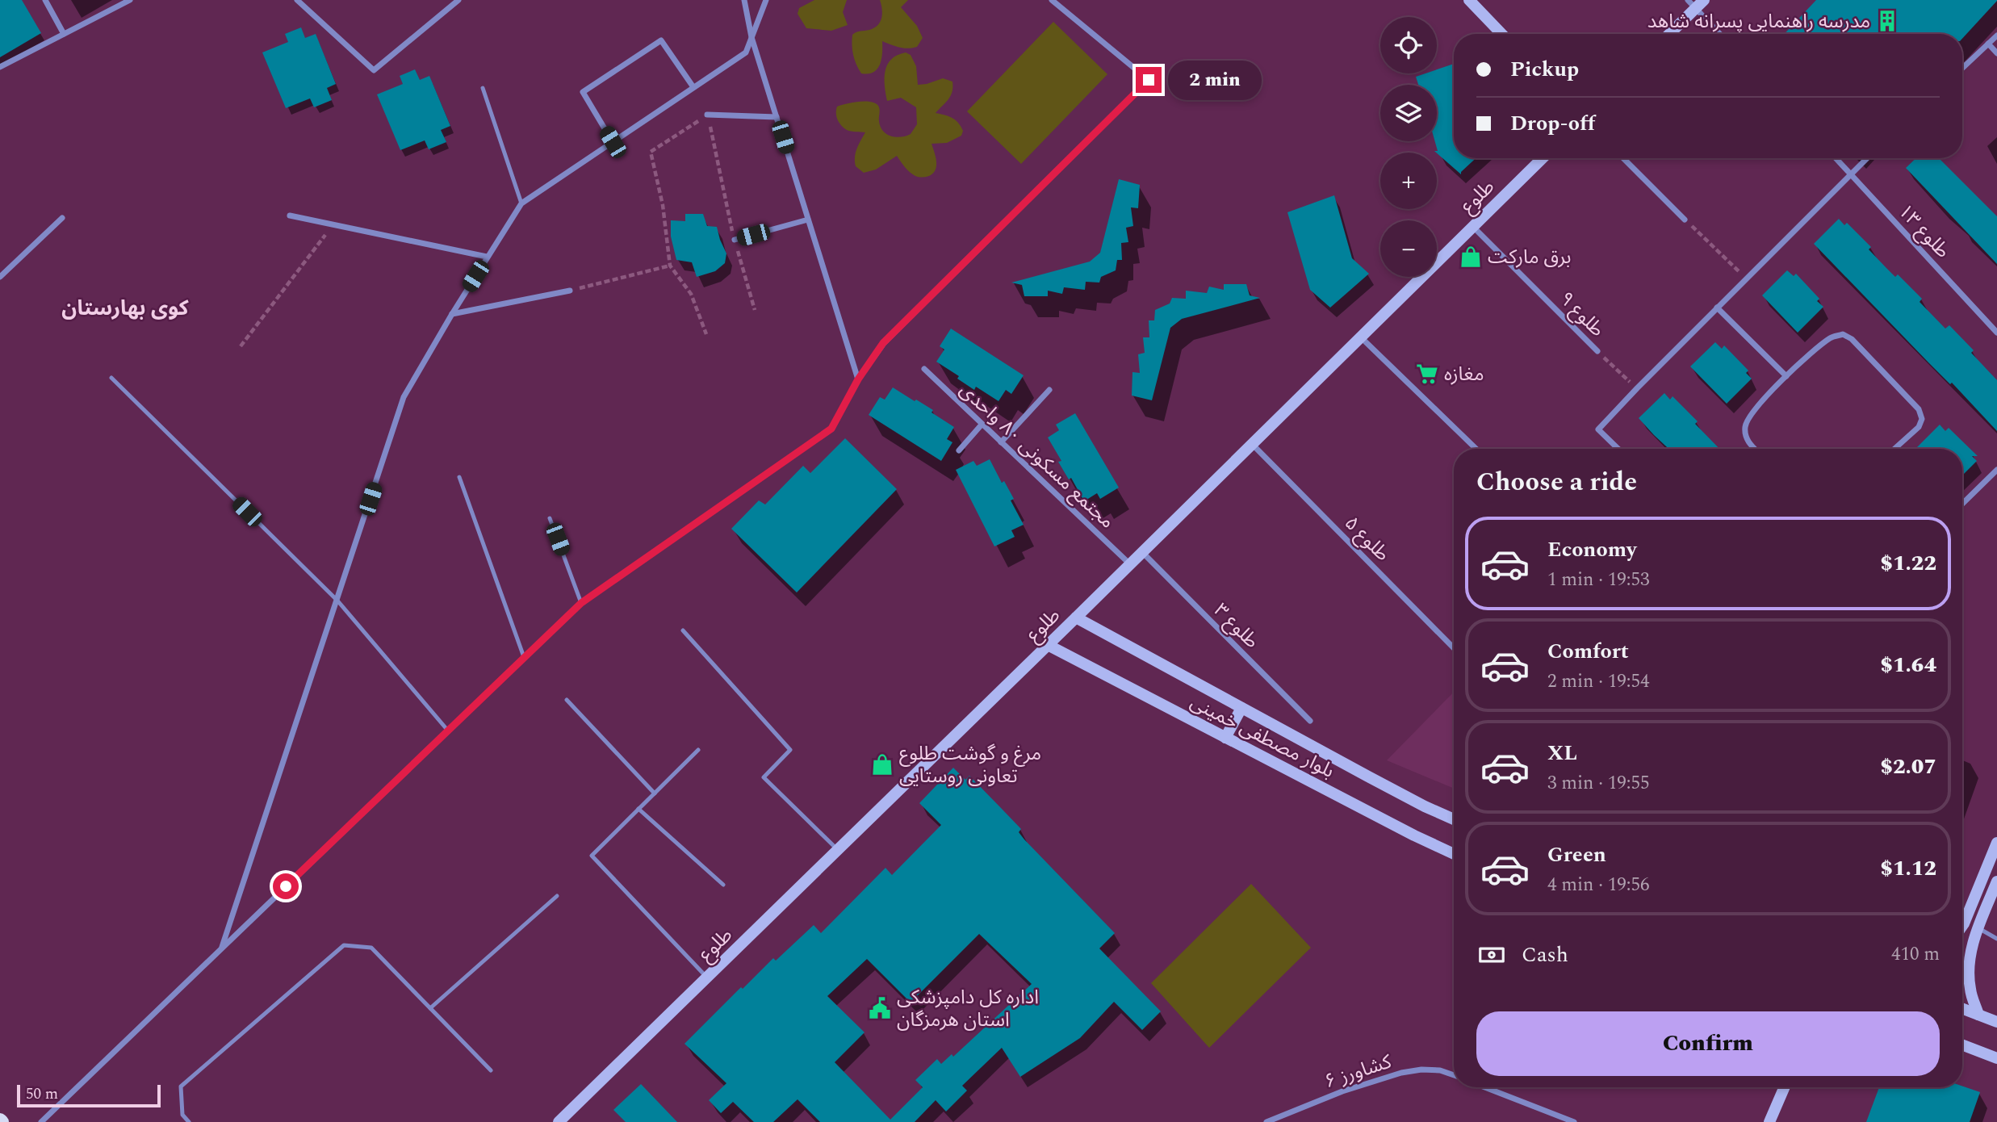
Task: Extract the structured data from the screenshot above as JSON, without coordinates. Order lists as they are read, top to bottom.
{
  "streets": {
    "street": [
      "طلوع",
      "طلوع ۱۳",
      "طلوع ۹",
      "مجتمع مسکونی ۸۰ واحدی",
      "طلوع ۵",
      "طلوع ۳",
      "بلوار مصطفی خمینی",
      "کشاورز ۶"
    ]
  },
  "crossings": [
    ["طلوع", "طلوع ۹"],
    ["طلوع", "مجتمع مسکونی ۸۰ واحدی"],
    ["طلوع", "طلوع ۵"],
    ["طلوع", "طلوع ۳"],
    ["طلوع", "بلوار مصطفی خمینی"]
  ],
  "districts": ["کوی بهارستان"],
  "places": {
    "building": ["مدرسه راهنمایی پسرانه شاهد"],
    "shop": ["برق مارکت", "مرغ و گوشت طلوع تعاونی روستایی"],
    "supermarket": ["مغازه"],
    "public building": ["اداره کل دامپزشکی استان هرمزگان"]
  },
  "scale_bar": "50 m",
  "page": {
    "map_buttons": ["+", "−"],
    "banner": ["Pickup", "Drop-off"],
    "bubble": "2 min",
    "heading": "Choose a ride",
    "list": [
      {
        "name": "Economy",
        "note": "1 min · 19:53",
        "value": "$1.22"
      },
      {
        "name": "Comfort",
        "note": "2 min · 19:54",
        "value": "$1.64"
      },
      {
        "name": "XL",
        "note": "3 min · 19:55",
        "value": "$2.07"
      },
      {
        "name": "Green",
        "note": "4 min · 19:56",
        "value": "$1.12"
      }
    ],
    "pay": ["Cash", "410 m"],
    "buttons": "Confirm",
    "scale": "50 m"
  }
}
